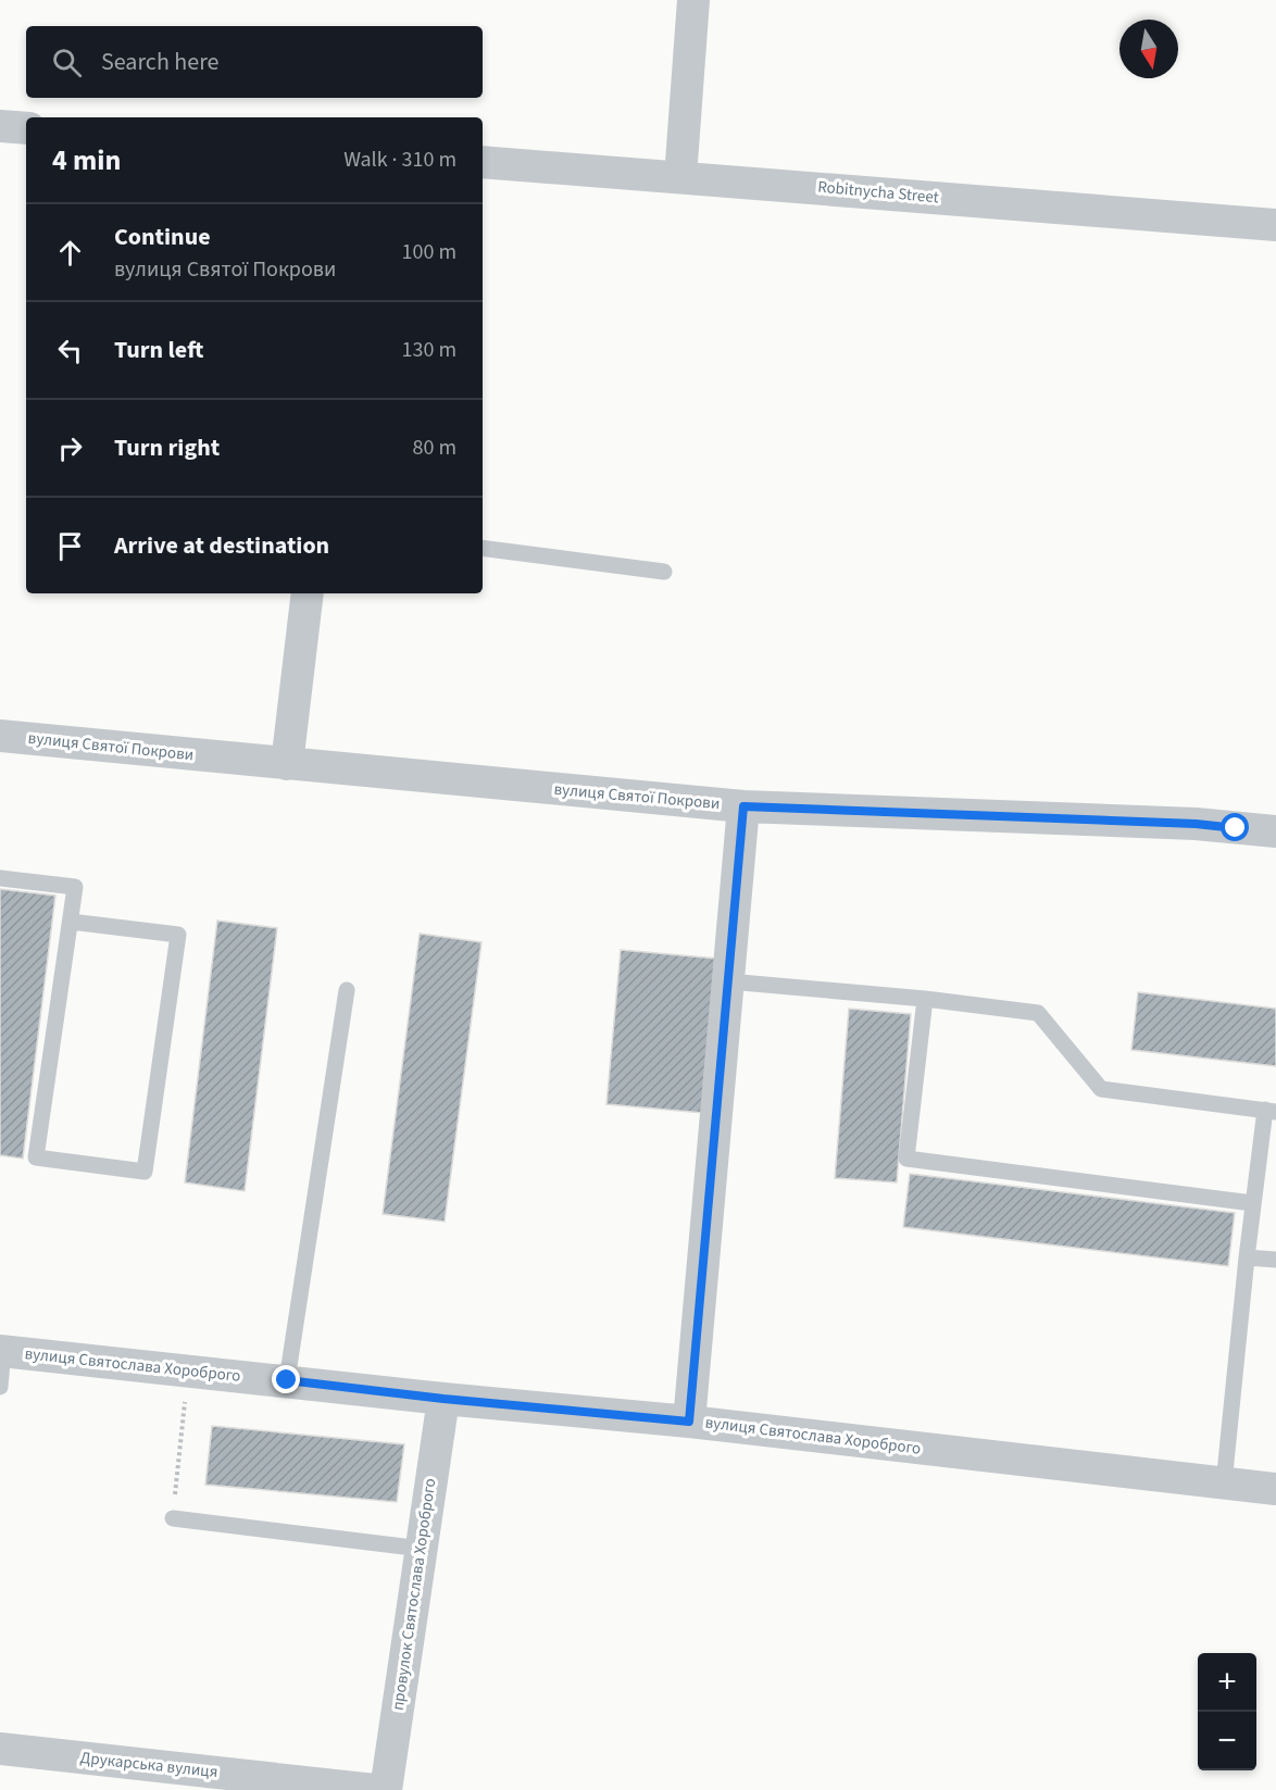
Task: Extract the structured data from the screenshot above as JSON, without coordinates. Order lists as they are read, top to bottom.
{
  "streets": {
    "street": [
      "Robitnycha Street",
      "вулиця Святої Покрови",
      "вулиця Святослава Хороброго",
      "провулок Святослава Хороброго",
      "Друкарська вулиця"
    ]
  },
  "crossings": [
    ["вулиця Святослава Хороброго", "провулок Святослава Хороброго"]
  ],
  "north": "bottom",
  "page": {
    "search": "Search here",
    "heading": ["4 min", "Walk · 310 m"],
    "list": [
      ["Continue", "вулиця Святої Покрови", "100 m"],
      ["Turn left", "130 m"],
      ["Turn right", "80 m"],
      "Arrive at destination"
    ],
    "map_buttons": ["+", "−"]
  }
}
